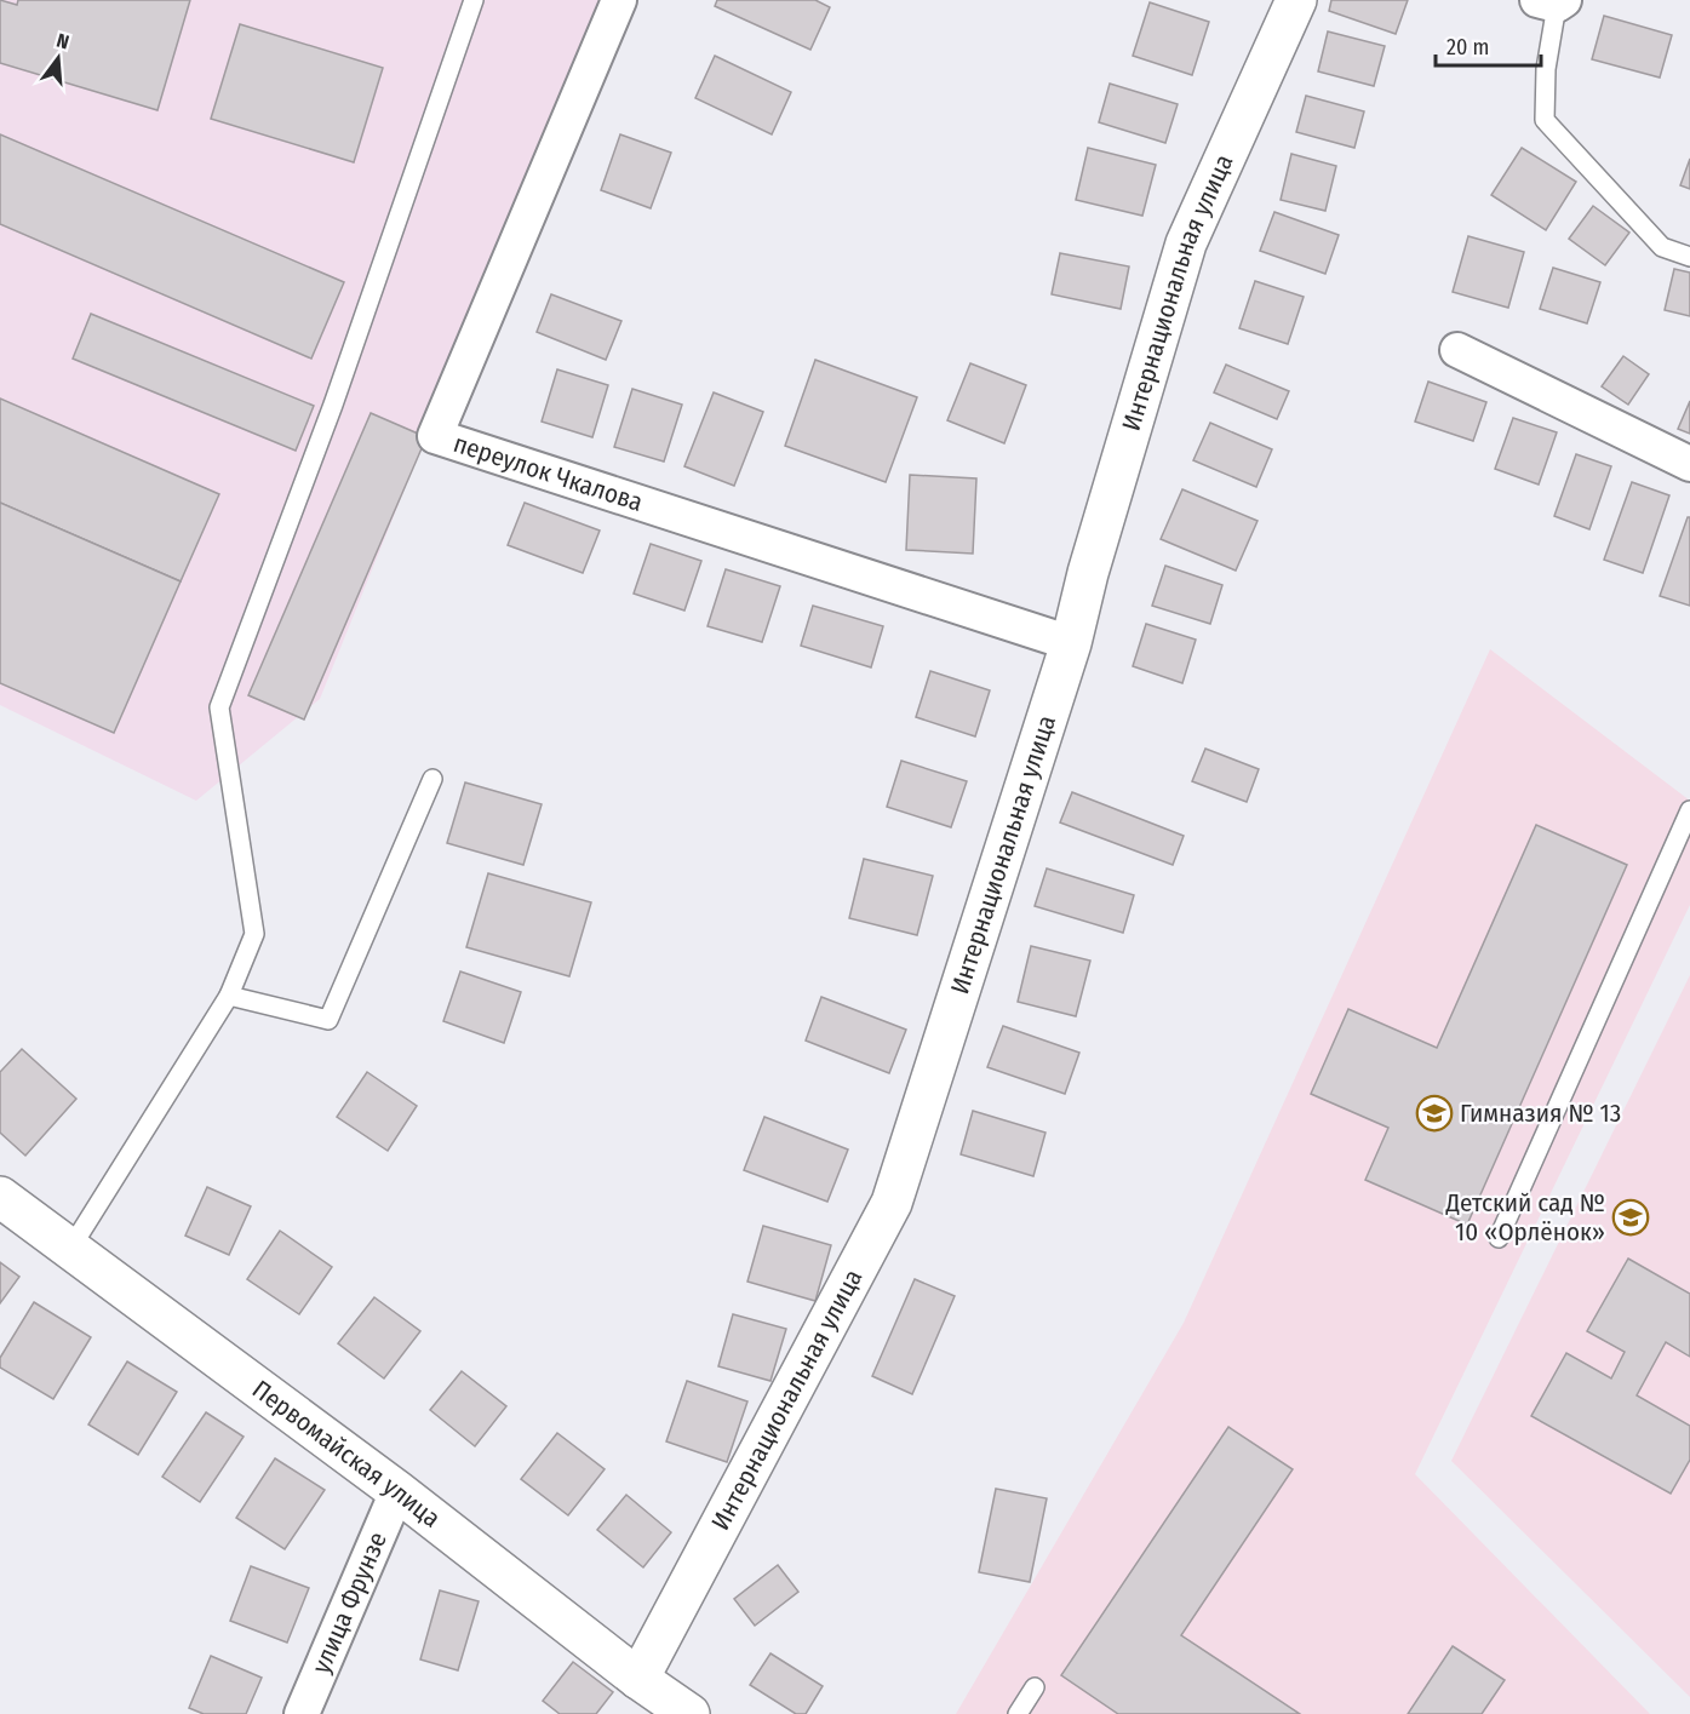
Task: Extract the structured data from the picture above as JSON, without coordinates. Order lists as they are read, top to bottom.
{
  "streets": {
    "street": [
      "Интернациональная улица",
      "переулок Чкалова",
      "Первомайская улица",
      "улица Фрунзе"
    ]
  },
  "crossings": [
    ["Интернациональная улица", "переулок Чкалова"],
    ["Интернациональная улица", "Первомайская улица"],
    ["Первомайская улица", "улица Фрунзе"]
  ],
  "places": {
    "school or university": ["Гимназия № 13", "Детский сад № 10 «Орлёнок»"]
  },
  "scale_bar": "20 m",
  "north": "top"
}
